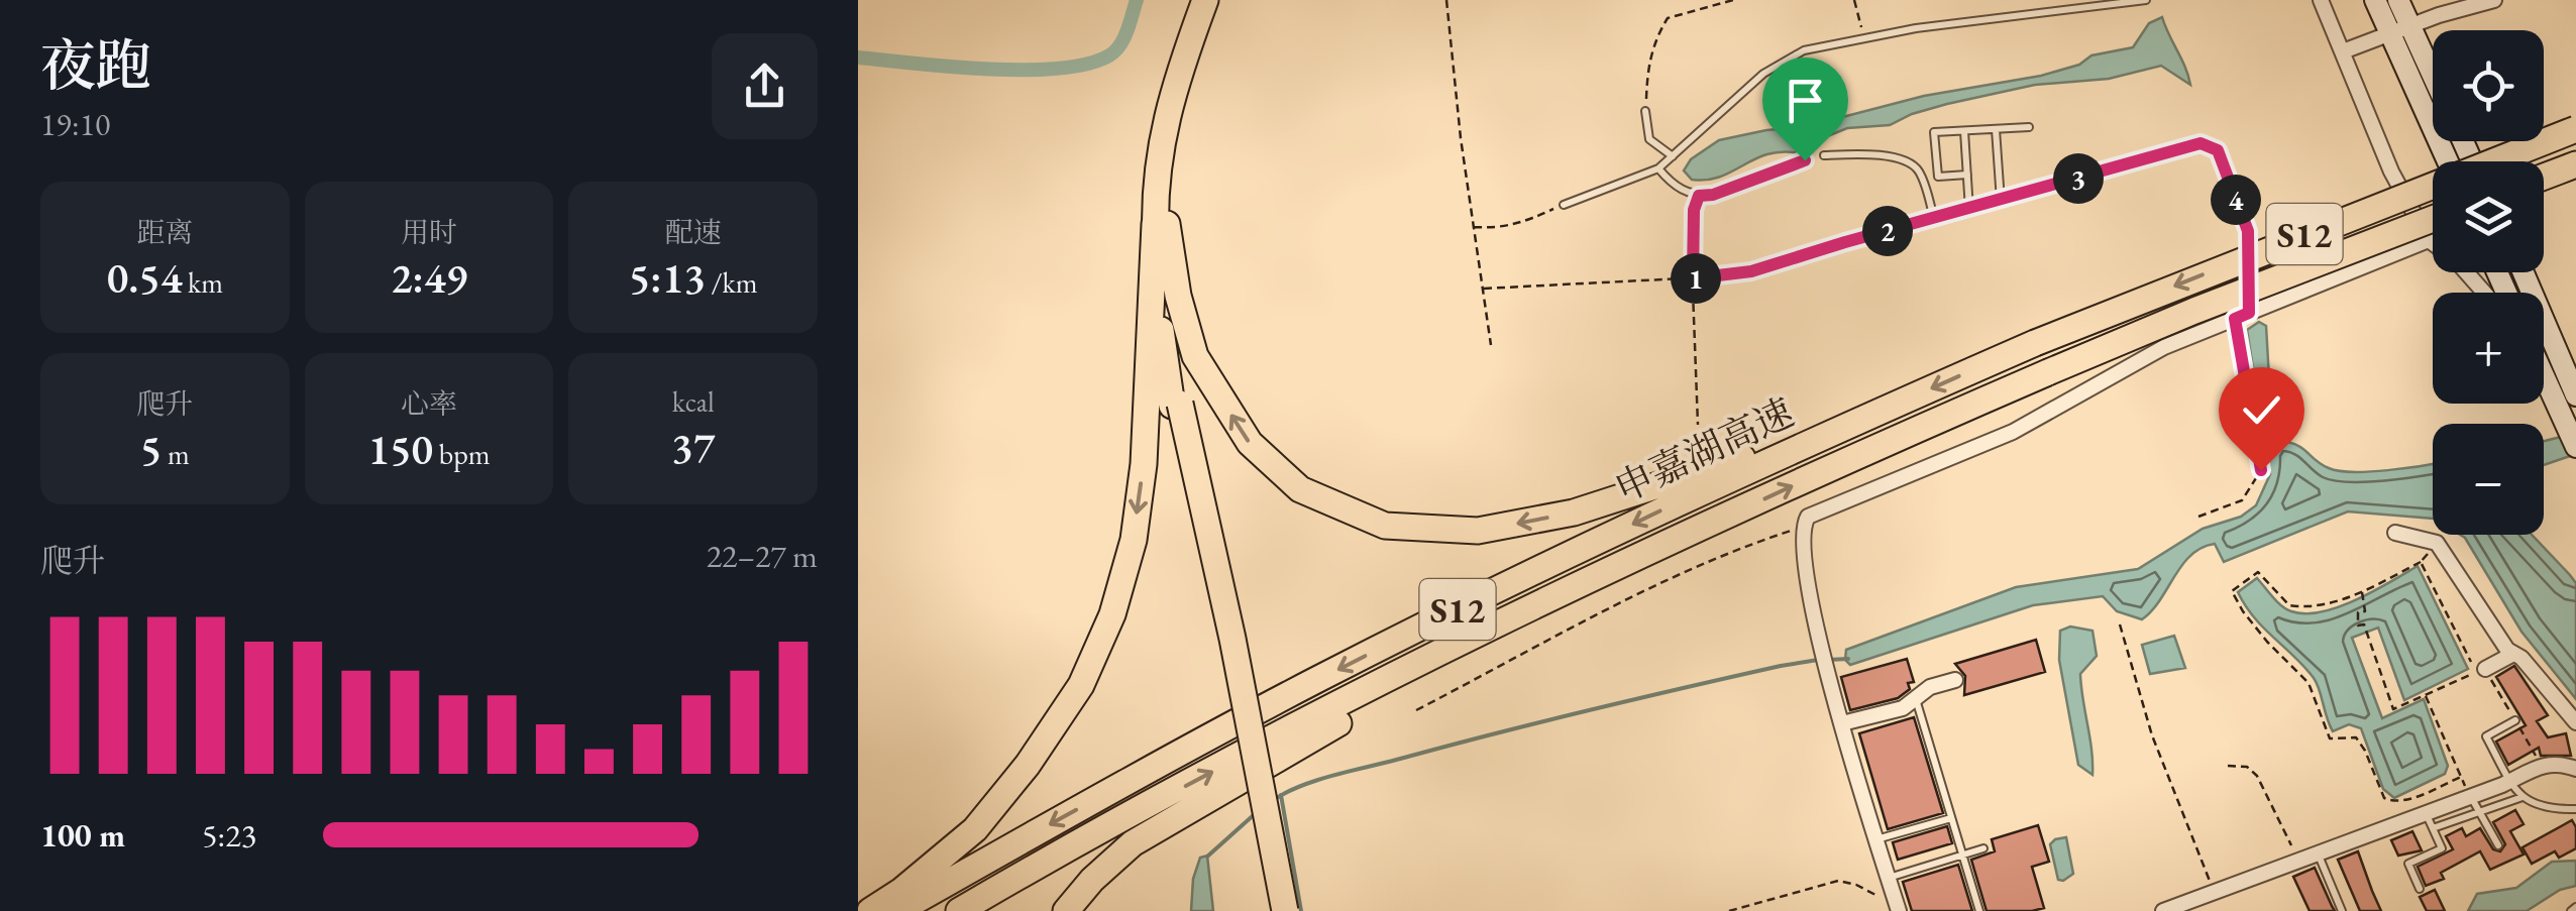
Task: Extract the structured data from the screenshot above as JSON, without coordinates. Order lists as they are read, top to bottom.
{
  "streets": {
    "highway": ["S12", "申嘉湖高速"]
  },
  "page": {
    "heading": ["夜跑", "19:10"],
    "map_buttons": ["+", "−"],
    "pins": [
      "3",
      "4",
      "2",
      "1"
    ],
    "stats": [
      ["距离", "0.54 km"],
      ["用时", "2:49"],
      ["配速", "5:13 /km"],
      ["爬升", "5 m"],
      ["心率", "150 bpm"],
      ["kcal", "37"]
    ],
    "chart": ["爬升", "22–27 m"],
    "list": [
      {
        "name": "100 m",
        "note": "5:23"
      }
    ]
  }
}
